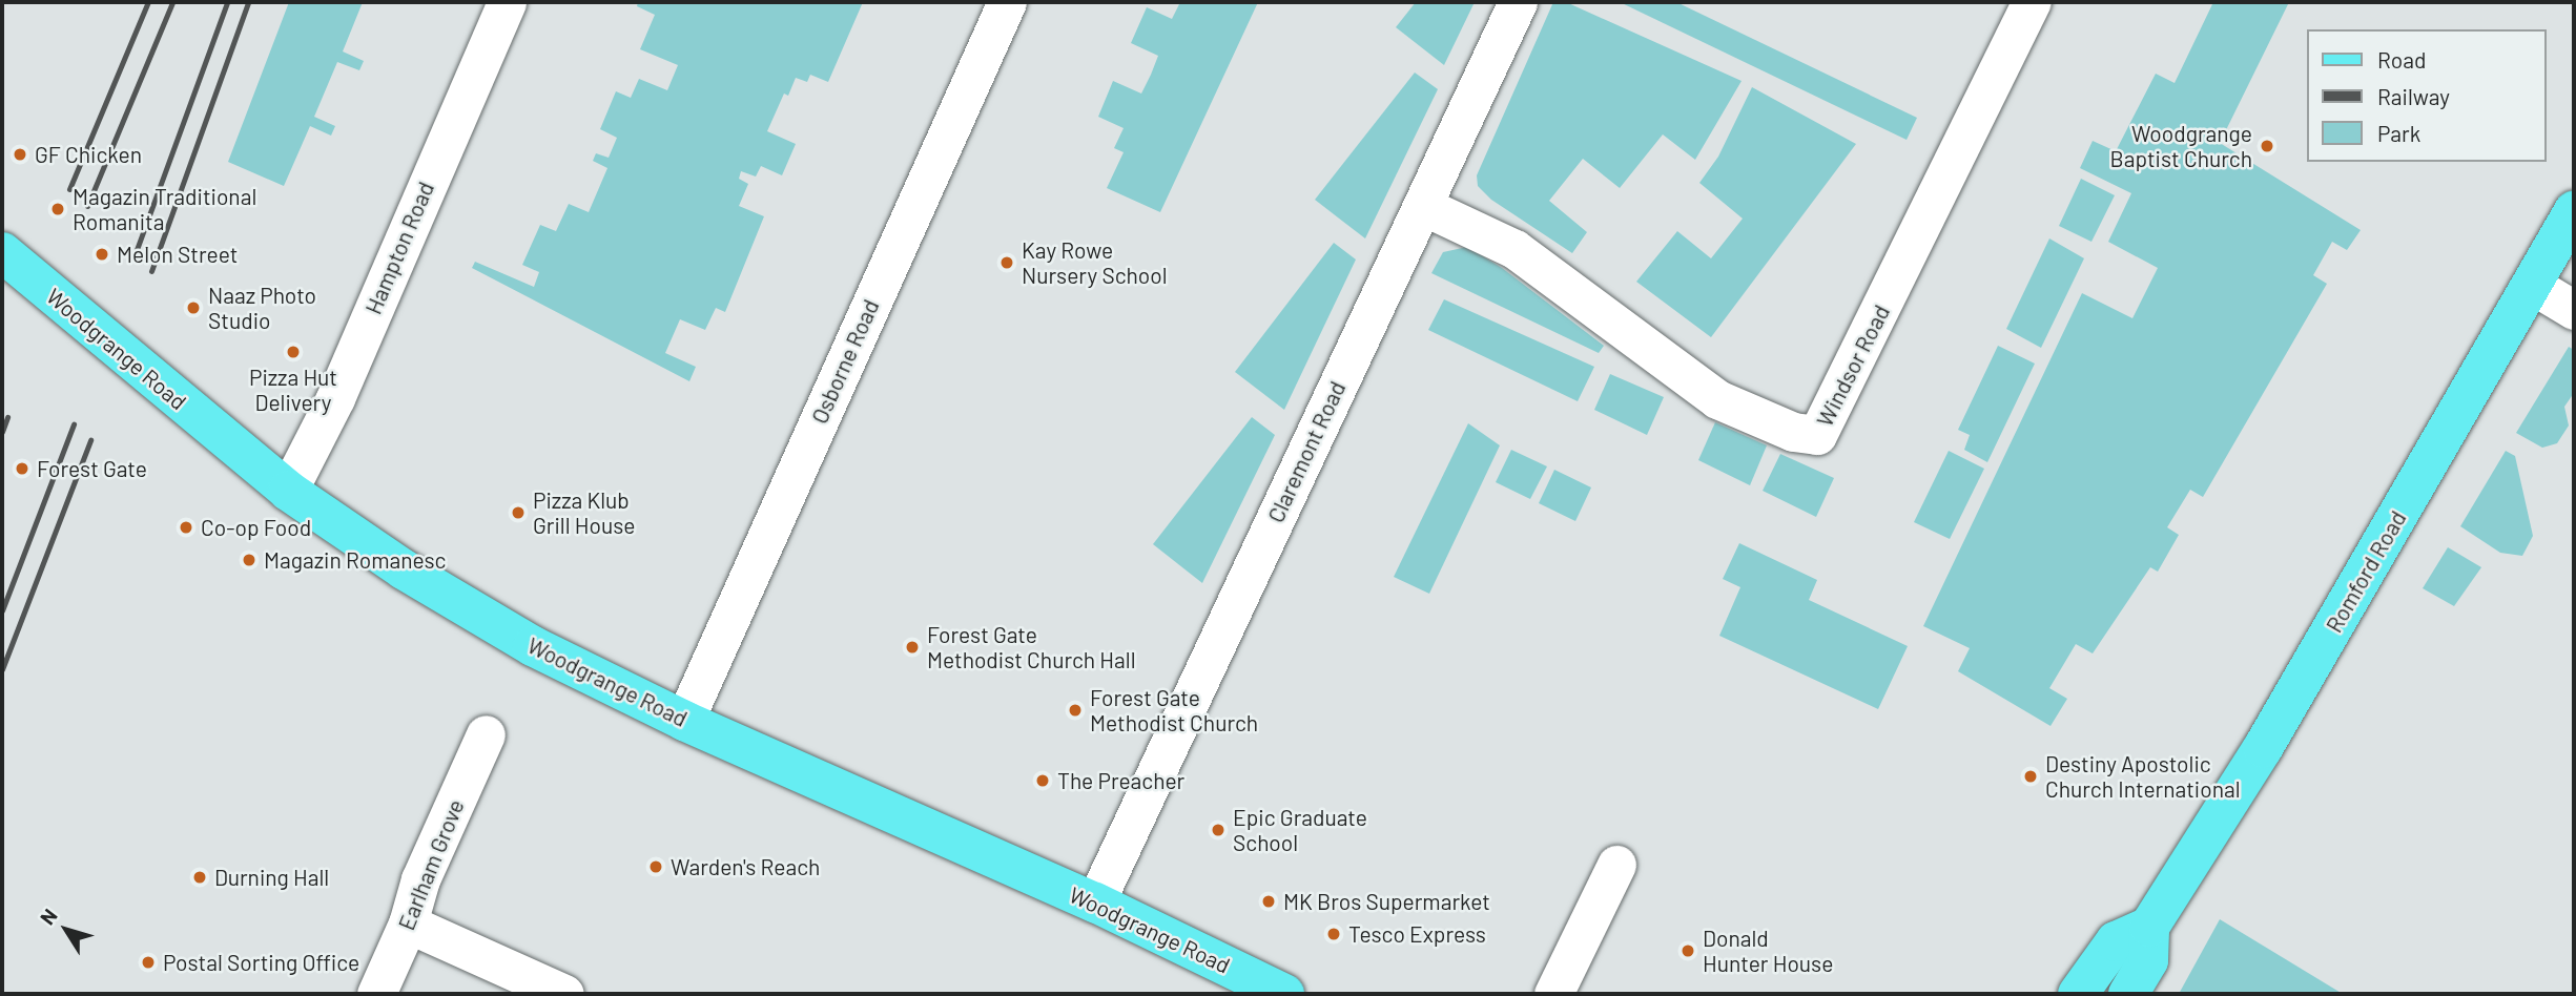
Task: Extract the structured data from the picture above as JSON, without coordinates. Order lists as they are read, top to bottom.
{
  "streets": {
    "main road": ["Woodgrange Road", "Romford Road"],
    "street": [
      "Hampton Road",
      "Osborne Road",
      "Windsor Road",
      "Claremont Road",
      "Earlham Grove"
    ]
  },
  "crossings": [
    ["Hampton Road", "Woodgrange Road"],
    ["Woodgrange Road", "Osborne Road"],
    ["Woodgrange Road", "Claremont Road"],
    ["Windsor Road", "Claremont Road"]
  ],
  "places": [
    "Woodgrange Baptist Church",
    "GF Chicken",
    "Magazin Traditional Romanita",
    "Melon Street",
    "Kay Rowe Nursery School",
    "Naaz Photo Studio",
    "Pizza Hut Delivery",
    "Forest Gate",
    "Pizza Klub Grill House",
    "Co-op Food",
    "Magazin Romanesc",
    "Forest Gate Methodist Church Hall",
    "Forest Gate Methodist Church",
    "Destiny Apostolic Church International",
    "The Preacher",
    "Epic Graduate School",
    "Warden's Reach",
    "Durning Hall",
    "MK Bros Supermarket",
    "Tesco Express",
    "Donald Hunter House",
    "Postal Sorting Office"
  ],
  "legend": ["Road", "Railway", "Park"],
  "north": "top left"
}
